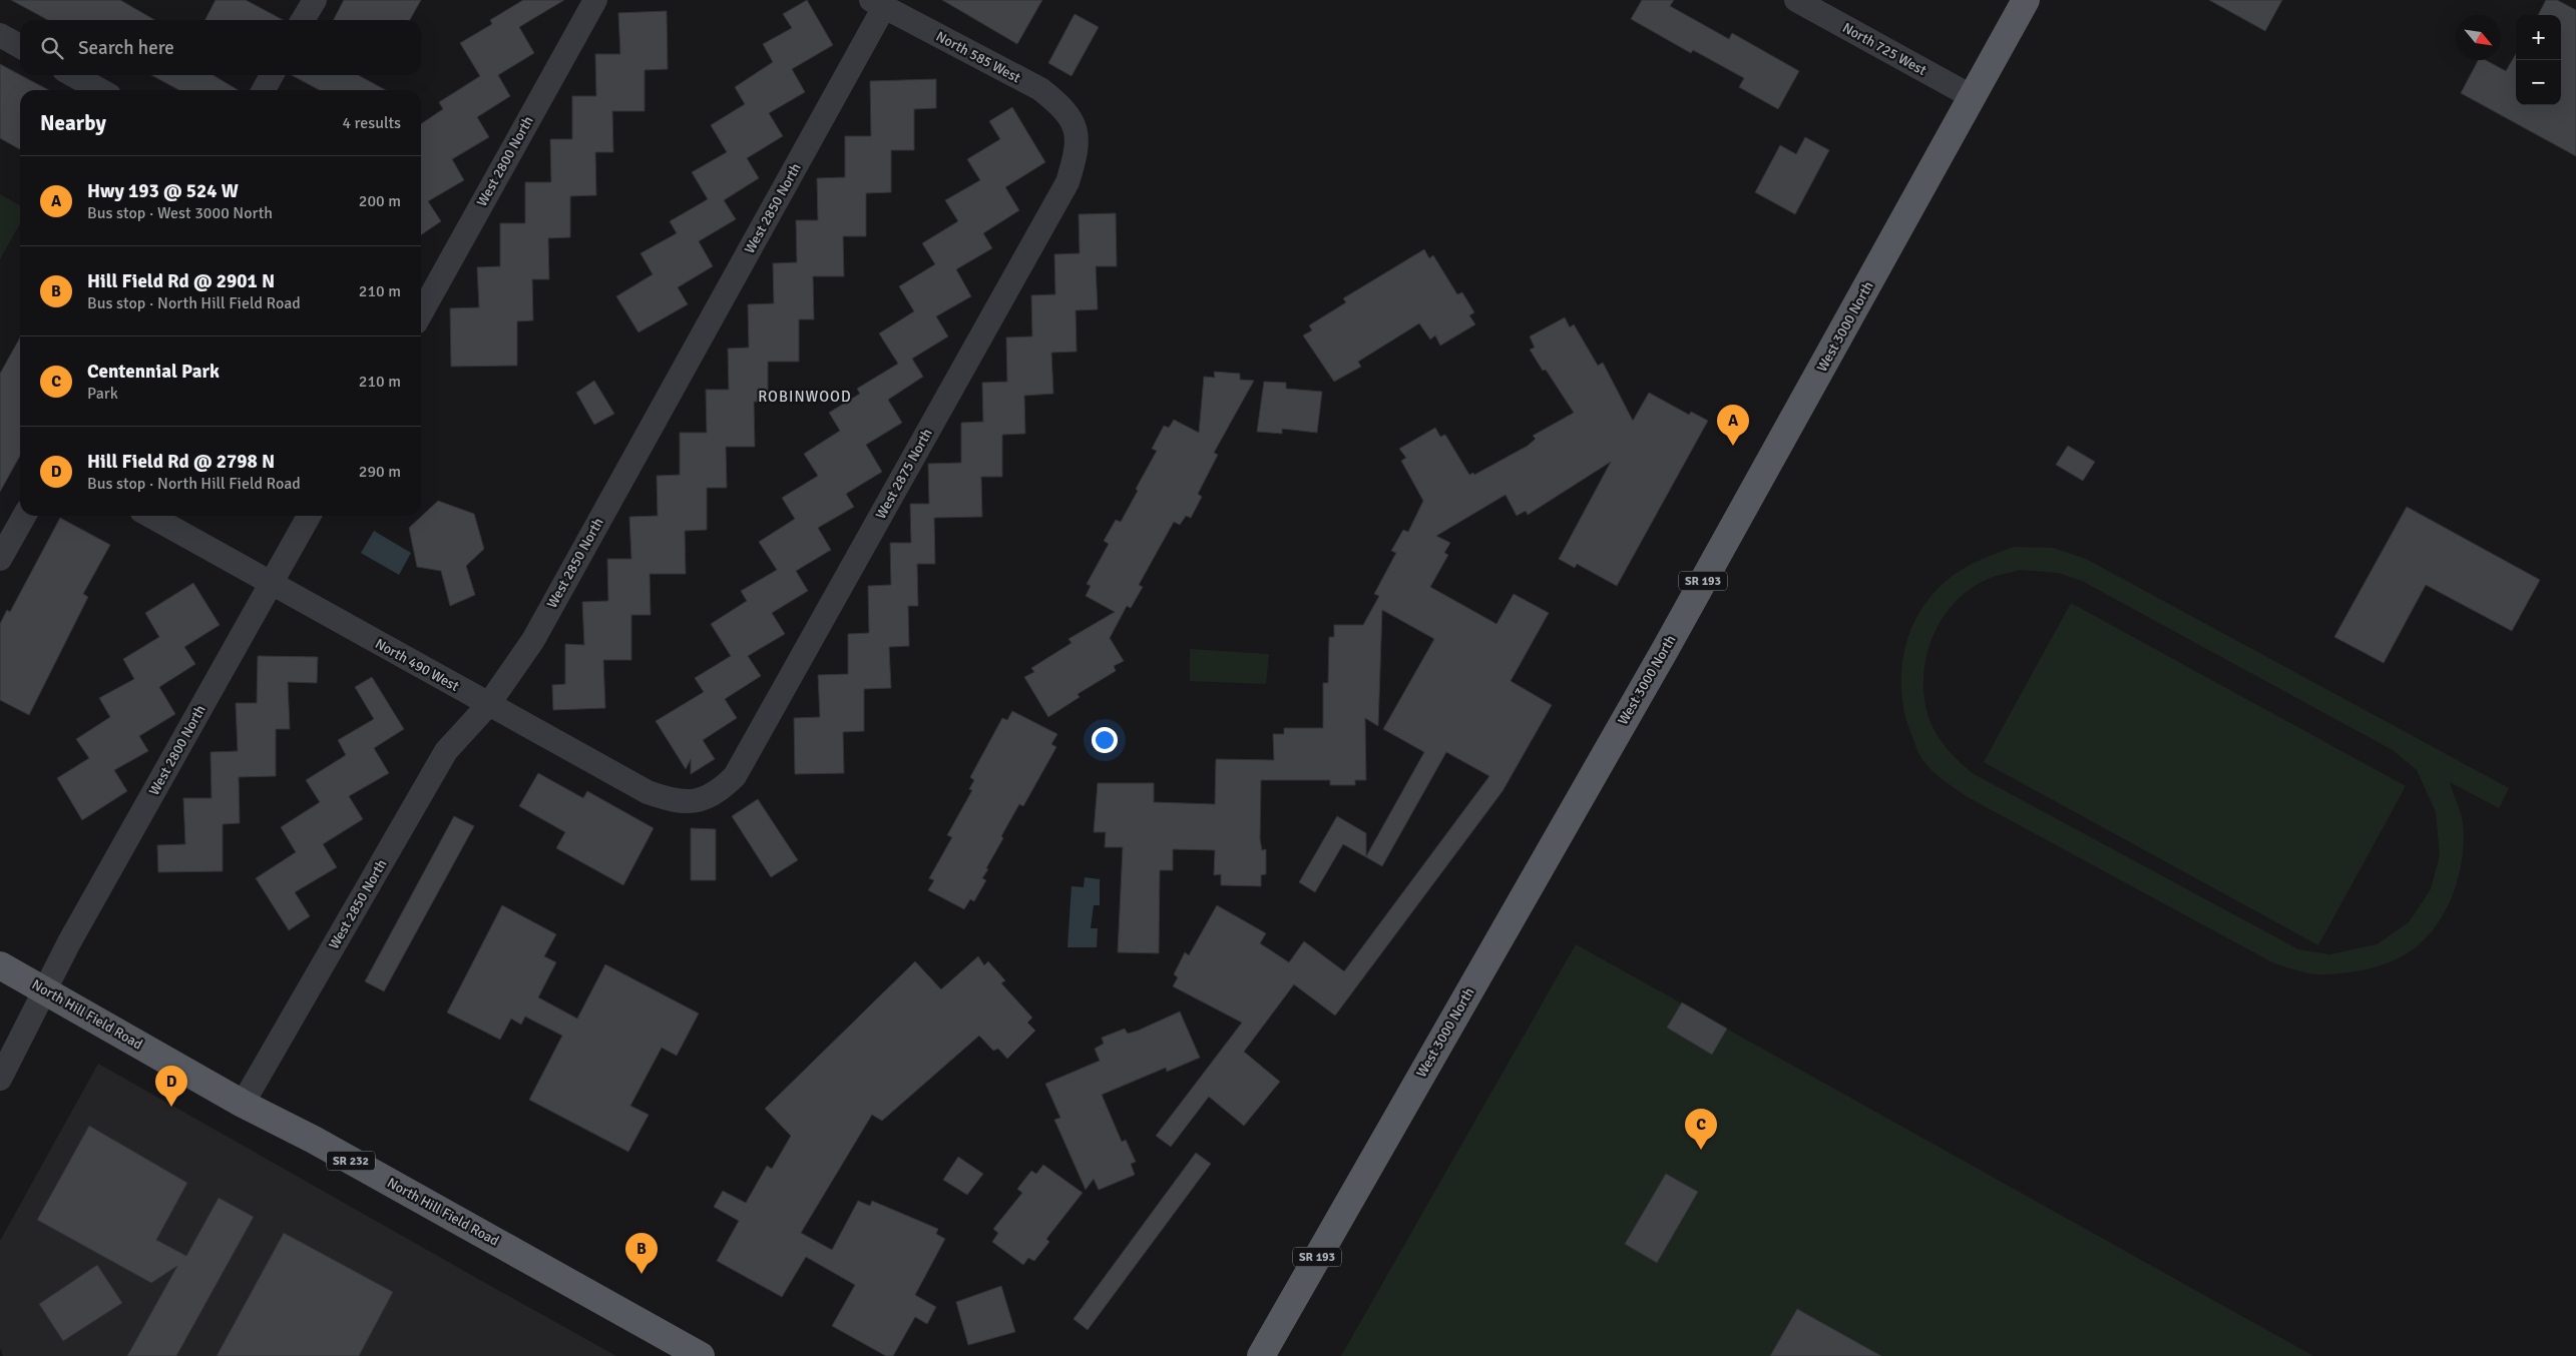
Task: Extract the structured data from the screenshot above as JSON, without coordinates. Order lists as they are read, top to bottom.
{
  "streets": {
    "main road": [
      "West 3000 North",
      "SR 193",
      "North Hill Field Road",
      "SR 232"
    ],
    "street": [
      "North 725 West",
      "North 585 West",
      "West 2800 North",
      "West 2850 North",
      "West 2875 North",
      "North 490 West"
    ]
  },
  "crossings": [
    ["North 725 West", "West 3000 North"],
    ["North 585 West", "West 2850 North"],
    ["North 585 West", "West 2875 North"],
    ["West 2800 North", "North 490 West"],
    ["West 2800 North", "North Hill Field Road"],
    ["West 2850 North", "North 490 West"],
    ["West 2850 North", "North Hill Field Road"],
    ["West 2875 North", "North 490 West"]
  ],
  "districts": ["ROBINWOOD"],
  "north": "bottom right",
  "page": {
    "map_buttons": ["+", "−"],
    "search": "Search here",
    "heading": ["Nearby", "4 results"],
    "list": [
      {
        "mark": "A",
        "name": "Hwy 193 @ 524 W",
        "note": "Bus stop · West 3000 North",
        "value": "200 m"
      },
      {
        "mark": "B",
        "name": "Hill Field Rd @ 2901 N",
        "note": "Bus stop · North Hill Field Road",
        "value": "210 m"
      },
      {
        "mark": "C",
        "name": "Centennial Park",
        "note": "Park",
        "value": "210 m"
      },
      {
        "mark": "D",
        "name": "Hill Field Rd @ 2798 N",
        "note": "Bus stop · North Hill Field Road",
        "value": "290 m"
      }
    ],
    "pins": [
      "A",
      "D",
      "C",
      "B"
    ]
  }
}
